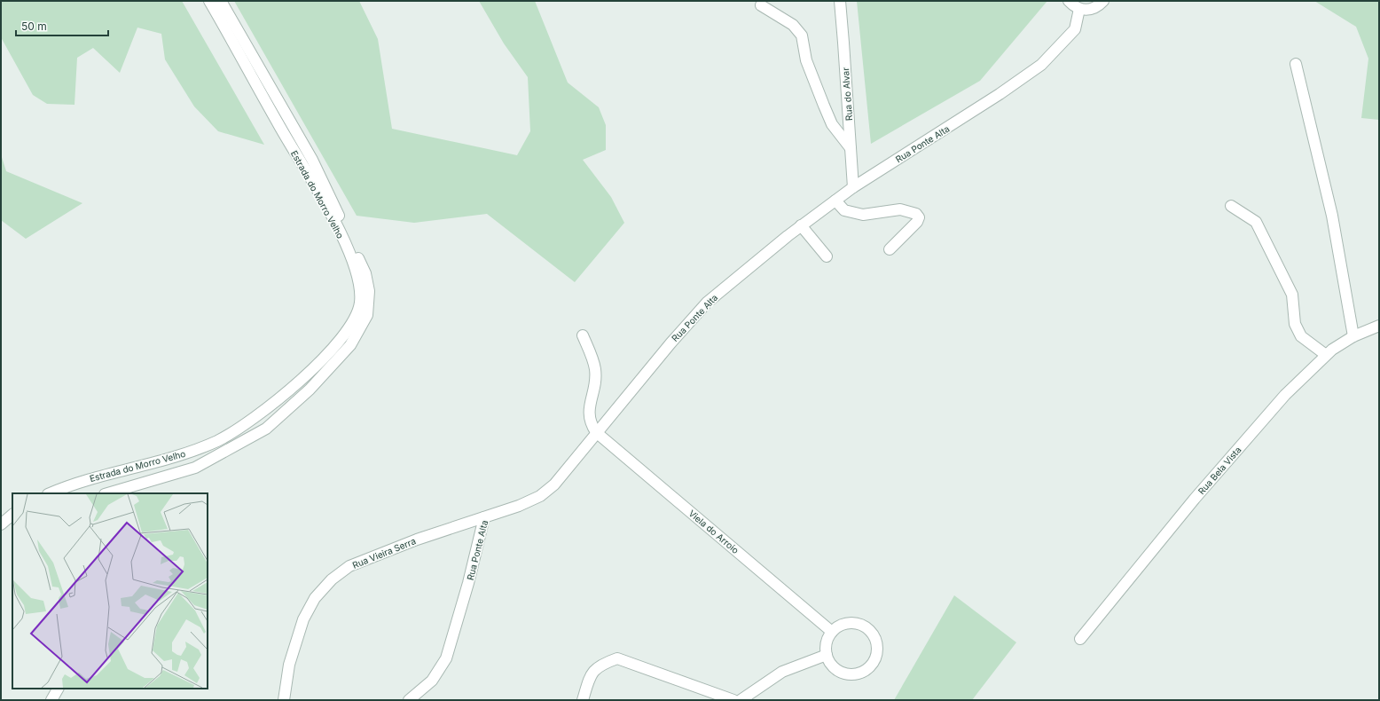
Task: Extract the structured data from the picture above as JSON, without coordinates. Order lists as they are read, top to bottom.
{
  "streets": {
    "street": [
      "Rua do Alvar",
      "Rua Ponte Alta",
      "Estrada do Morro Velho",
      "Rua Bela Vista",
      "Viela do Arroio",
      "Rua Vieira Serra"
    ]
  },
  "crossings": [
    ["Rua do Alvar", "Rua Ponte Alta"],
    ["Rua Ponte Alta", "Viela do Arroio"],
    ["Rua Ponte Alta", "Rua Vieira Serra"]
  ],
  "scale_bar": "50 m"
}
